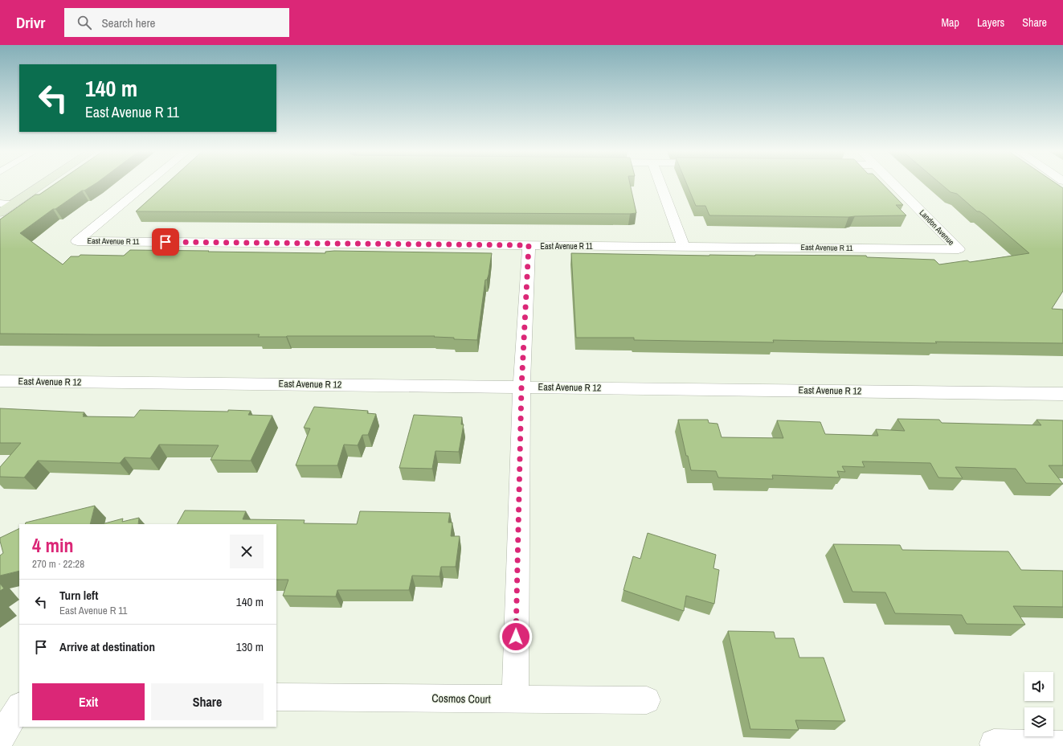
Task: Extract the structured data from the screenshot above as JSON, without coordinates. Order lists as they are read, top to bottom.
{
  "streets": {
    "street": [
      "Landon Avenue",
      "East Avenue R 11",
      "East Avenue R 12",
      "Cosmos Court"
    ]
  },
  "crossings": [
    ["Landon Avenue", "East Avenue R 11"]
  ],
  "page": {
    "header": "Drivr",
    "search": "Search here",
    "nav": ["Map", "Layers", "Share"],
    "turn": ["140 m", "East Avenue R 11"],
    "heading": ["4 min", "270 m · 22:28"],
    "list": [
      {
        "name": "Turn left",
        "note": "East Avenue R 11",
        "value": "140 m"
      },
      {
        "name": "Arrive at destination",
        "value": "130 m"
      }
    ],
    "buttons": ["Exit", "Share"]
  }
}
